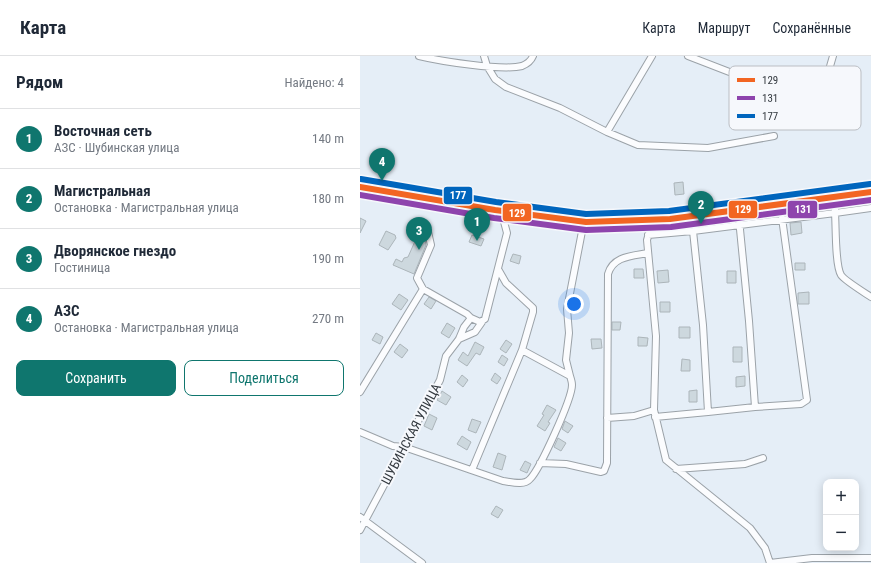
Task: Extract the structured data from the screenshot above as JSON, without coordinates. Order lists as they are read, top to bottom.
{
  "streets": {
    "street": ["ШУБИНСКАЯ УЛИЦА"]
  },
  "lines": ["transit line 177", "transit line 129", "transit line 131"],
  "legend": ["129", "131", "177"],
  "page": {
    "header": "Карта",
    "nav": ["Карта", "Маршрут", "Сохранённые"],
    "heading": ["Рядом", "Найдено: 4"],
    "list": [
      {
        "mark": "1",
        "name": "Восточная сеть",
        "note": "АЗС · Шубинская улица",
        "value": "140 m"
      },
      {
        "mark": "2",
        "name": "Магистральная",
        "note": "Остановка · Магистральная улица",
        "value": "180 m"
      },
      {
        "mark": "3",
        "name": "Дворянское гнездо",
        "note": "Гостиница",
        "value": "190 m"
      },
      {
        "mark": "4",
        "name": "АЗС",
        "note": "Остановка · Магистральная улица",
        "value": "270 m"
      }
    ],
    "pins": [
      "4",
      "2",
      "1",
      "3"
    ],
    "buttons": ["Сохранить", "Поделиться"],
    "map_buttons": ["+", "−"]
  }
}
